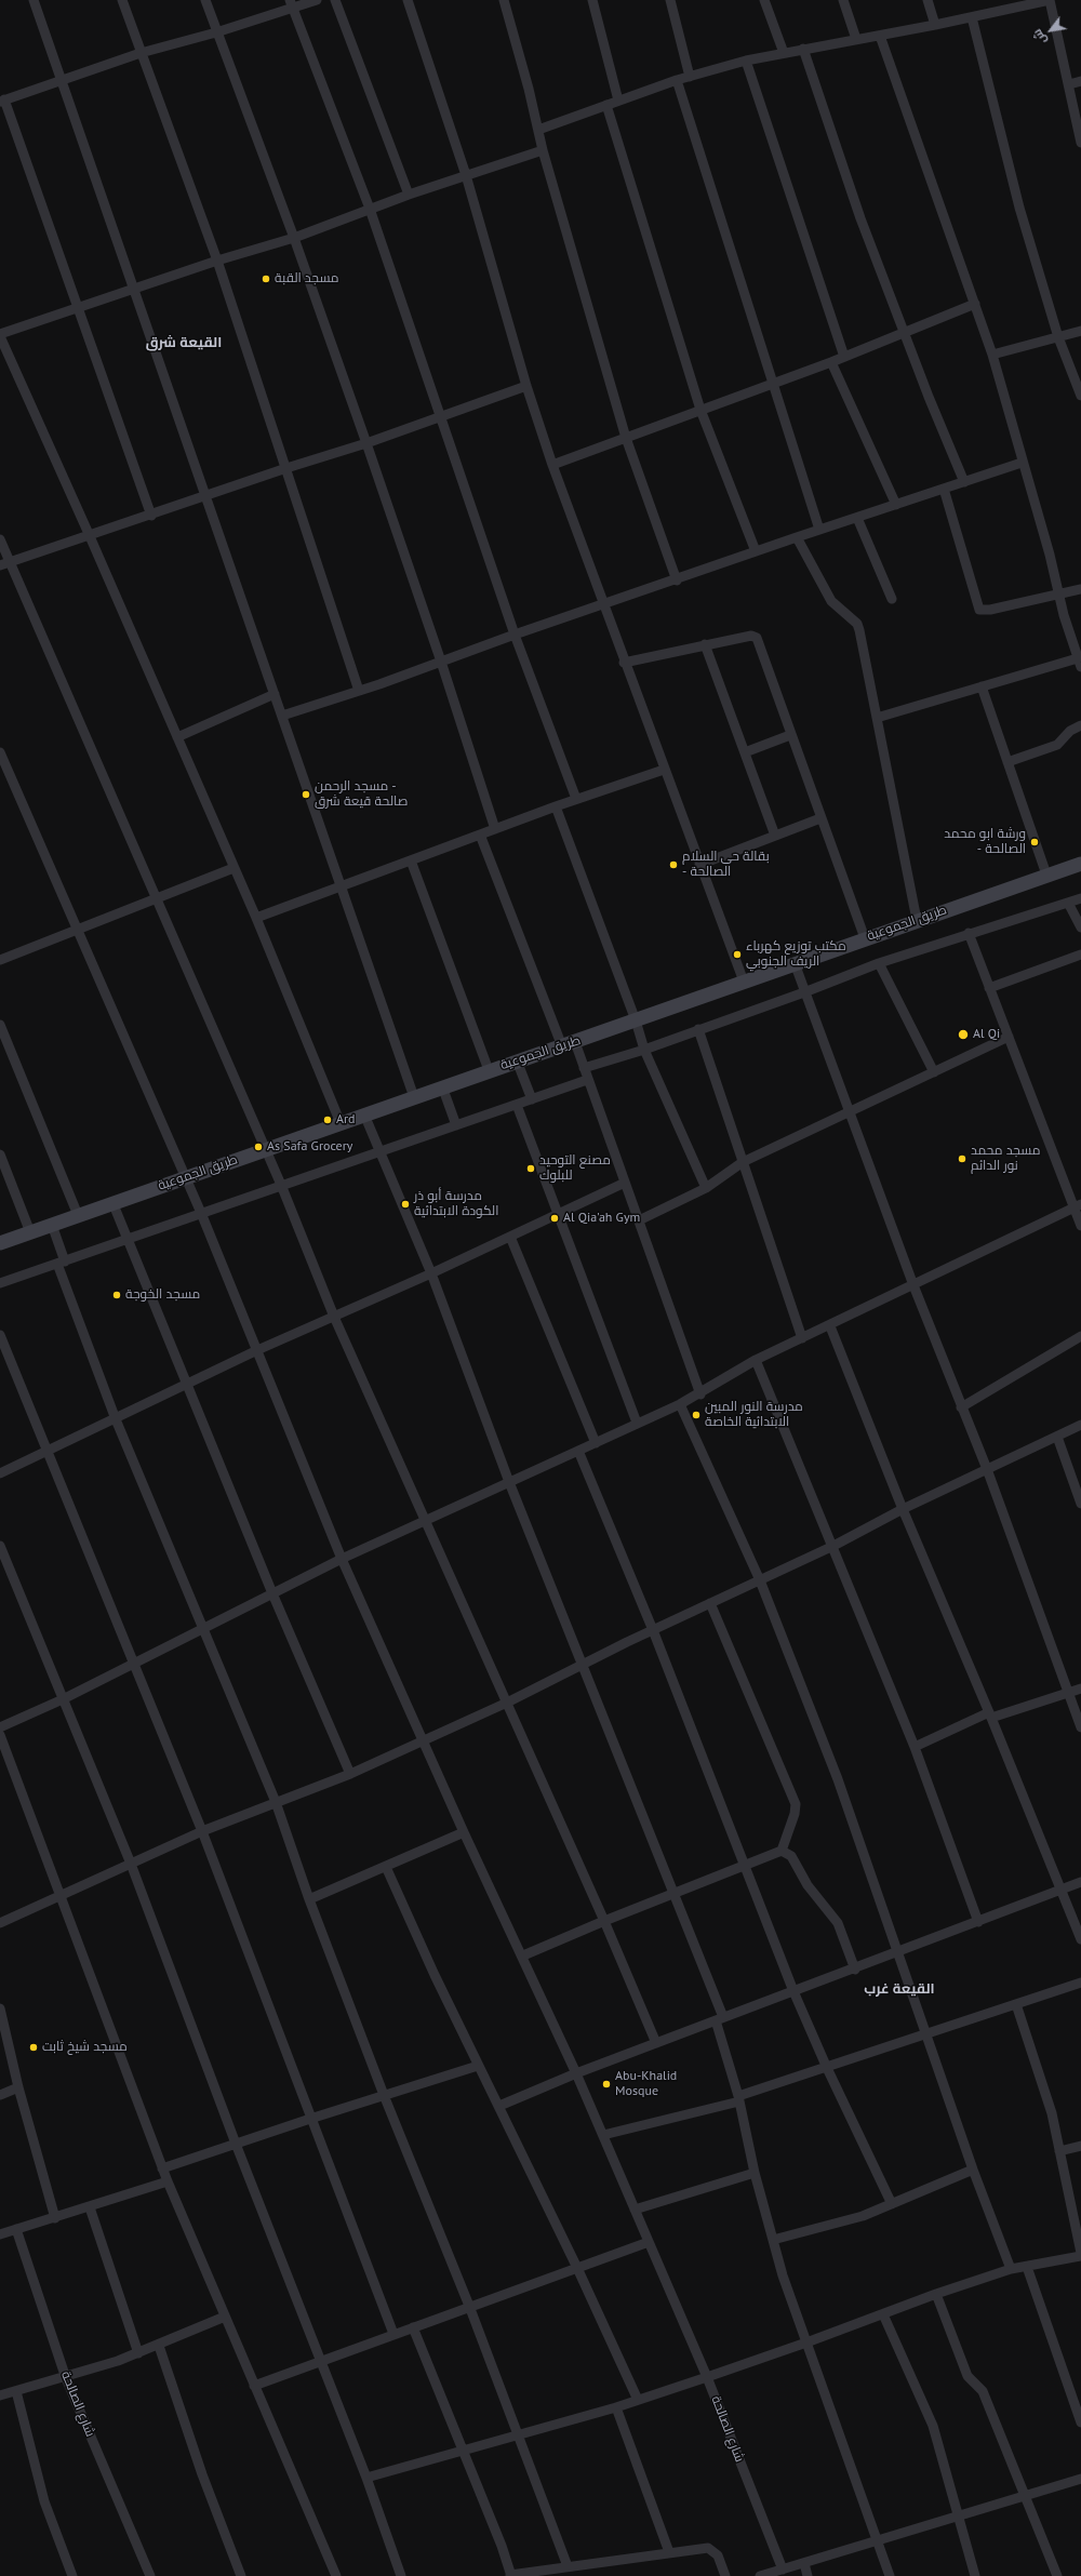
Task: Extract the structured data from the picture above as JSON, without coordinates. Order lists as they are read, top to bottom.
{
  "streets": {
    "main road": ["طريق الجموعية"],
    "street": ["شارع الصالحة"]
  },
  "crossings": [
    ["طريق الجموعية", "شارع الصالحة"]
  ],
  "districts": ["القيعة شرق", "القيعة غرب"],
  "places": [
    "مسجد القبة",
    "مسجد الرحمن - صالحة قيعة شرق",
    "ورشة ابو محمد - الصالحة",
    "بقالة حي السلام - الصالحة",
    "مكتب توزيع كهرباء الريف الجنوبي",
    "Al Qi",
    "Ard",
    "As Safa Grocery",
    "مسجد محمد نور الدائم",
    "مصنع التوحيد للبلوك",
    "مدرسة أبو ذر الكودة الابتدائية",
    "Al Qia'ah Gym",
    "مسجد الخوجة",
    "مدرسة النور المبين الابتدائية الخاصة",
    "مسجد شيخ ثابت",
    "Abu-Khalid Mosque"
  ],
  "north": "bottom left"
}
